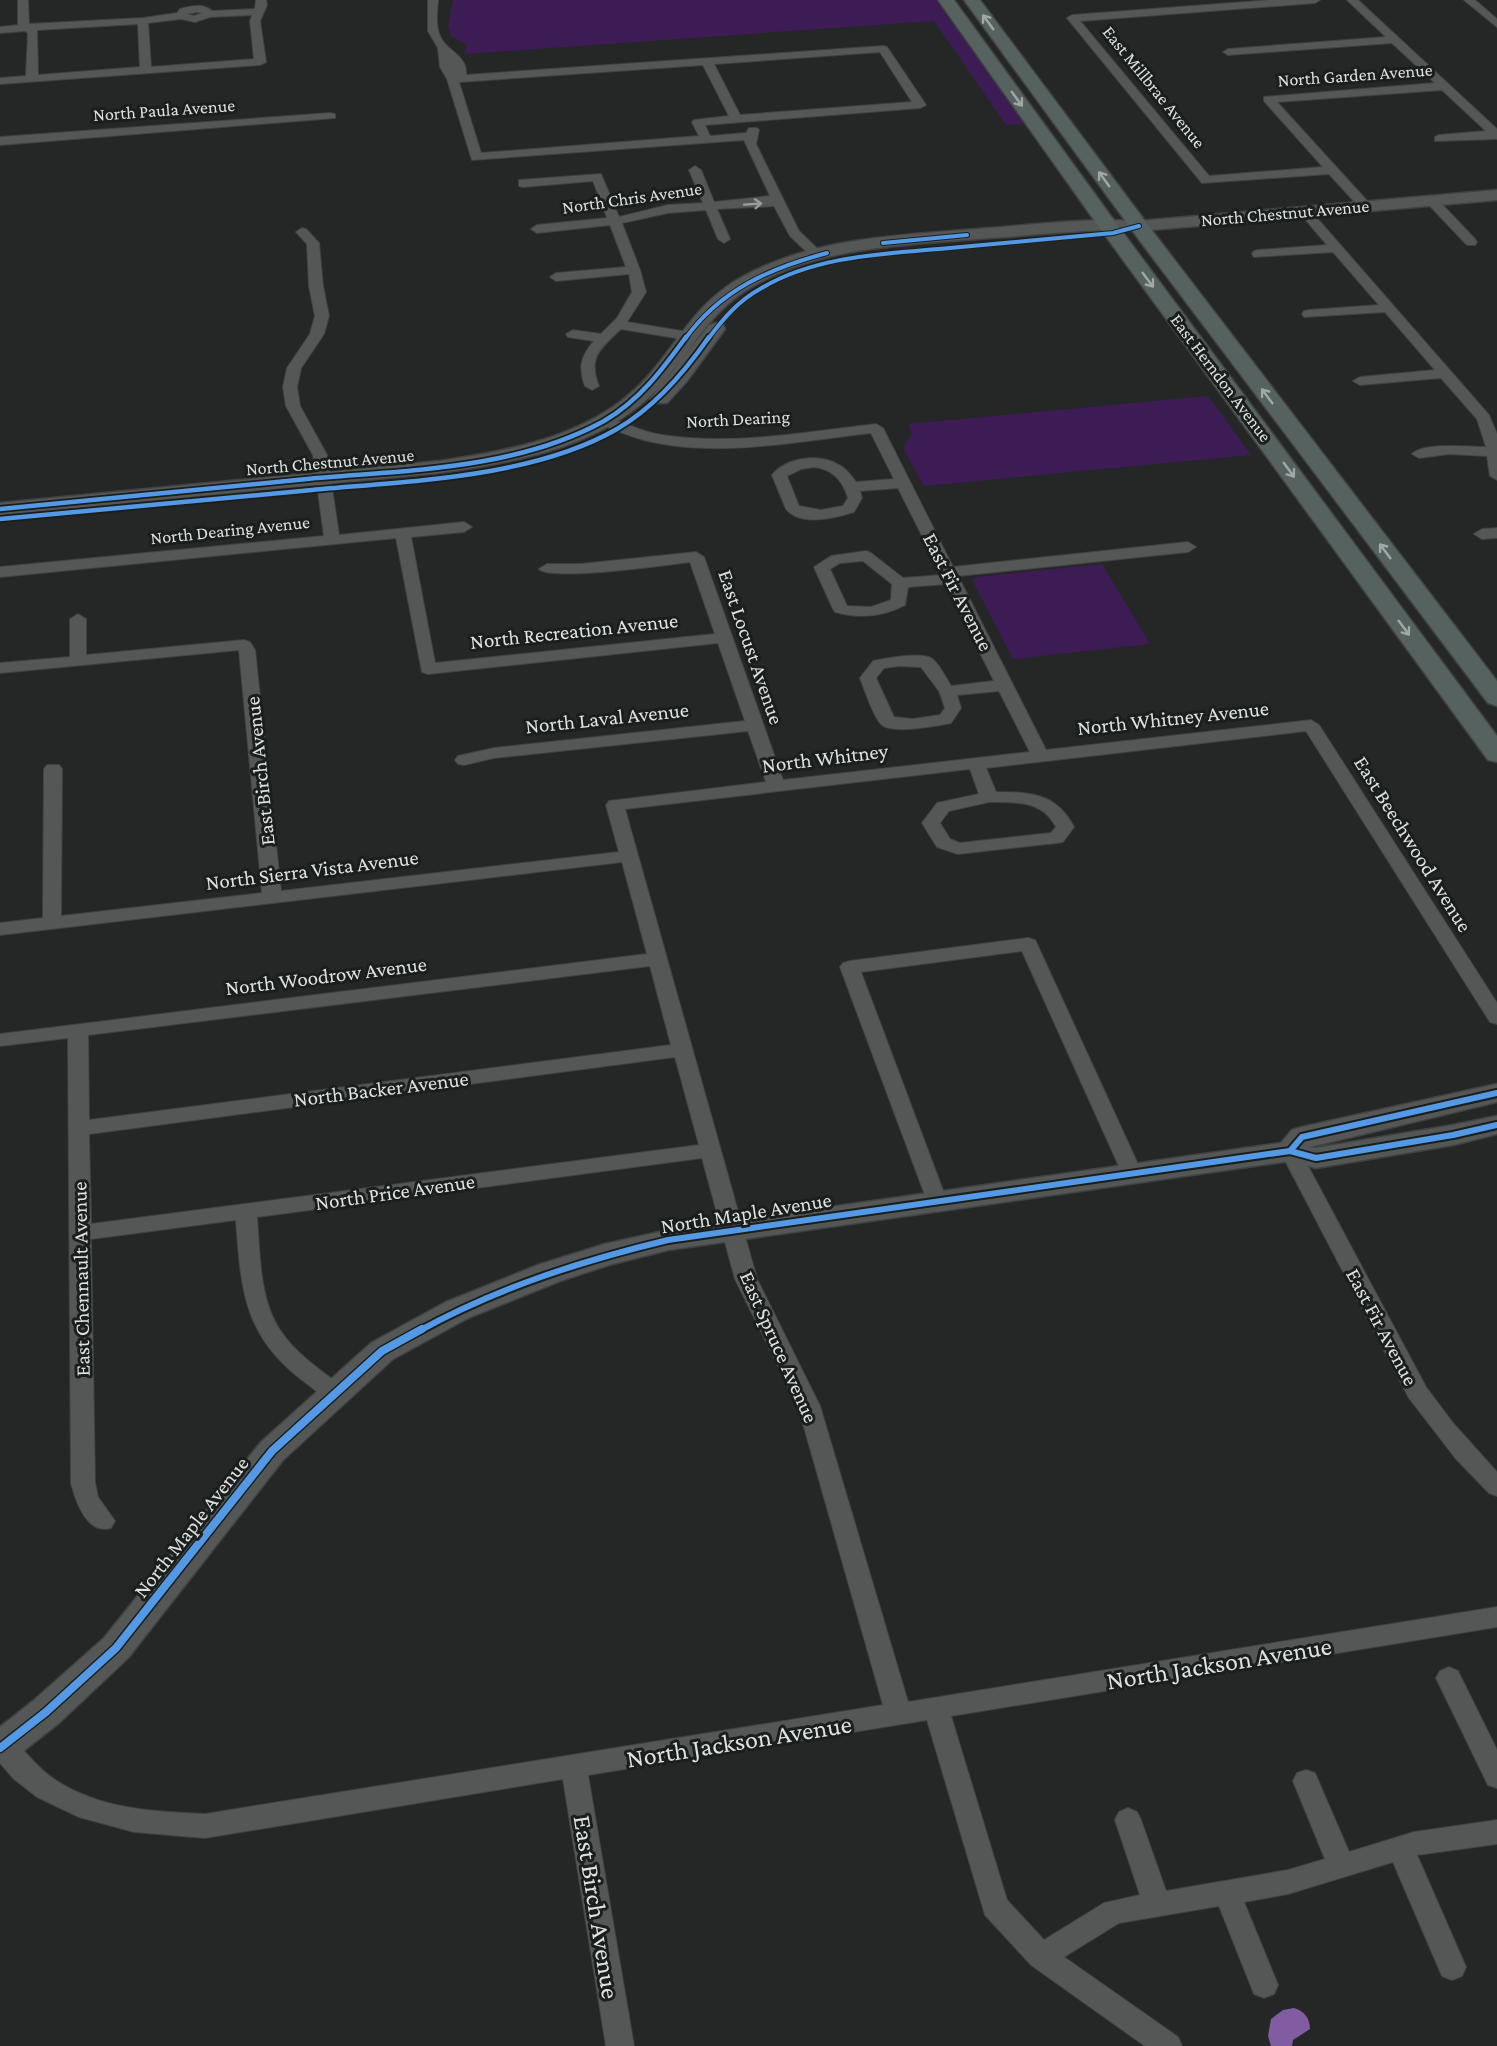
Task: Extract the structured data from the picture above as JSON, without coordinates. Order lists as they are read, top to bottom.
{
  "streets": {
    "main road": ["North Chestnut Avenue", "East Herndon Avenue", "North Maple Avenue"],
    "street": [
      "North Garden Avenue",
      "East Millbrae Avenue",
      "North Paula Avenue",
      "North Chris Avenue",
      "North Dearing",
      "North Dearing Avenue",
      "East Fir Avenue",
      "North Recreation Avenue",
      "East Locust Avenue",
      "North Laval Avenue",
      "North Whitney Avenue",
      "North Whitney",
      "East Birch Avenue",
      "East Beechwood Avenue",
      "North Sierra Vista Avenue",
      "North Woodrow Avenue",
      "North Backer Avenue",
      "North Price Avenue",
      "East Chennault Avenue",
      "East Spruce Avenue",
      "North Jackson Avenue"
    ]
  },
  "crossings": [
    ["North Garden Avenue", "East Millbrae Avenue"],
    ["North Chestnut Avenue", "East Herndon Avenue"],
    ["North Chestnut Avenue", "North Dearing"],
    ["North Dearing", "East Fir Avenue"],
    ["North Dearing Avenue", "North Recreation Avenue"],
    ["East Fir Avenue", "North Whitney Avenue"],
    ["East Fir Avenue", "North Whitney"],
    ["East Fir Avenue", "North Maple Avenue"],
    ["North Recreation Avenue", "East Locust Avenue"],
    ["East Locust Avenue", "North Laval Avenue"],
    ["East Locust Avenue", "North Whitney"],
    ["North Whitney Avenue", "North Whitney"],
    ["North Whitney Avenue", "East Beechwood Avenue"],
    ["North Whitney", "East Spruce Avenue"],
    ["East Birch Avenue", "North Sierra Vista Avenue"],
    ["East Birch Avenue", "North Jackson Avenue"],
    ["North Sierra Vista Avenue", "East Spruce Avenue"],
    ["North Woodrow Avenue", "East Chennault Avenue"],
    ["North Woodrow Avenue", "East Spruce Avenue"],
    ["North Backer Avenue", "East Chennault Avenue"],
    ["North Backer Avenue", "East Spruce Avenue"],
    ["North Price Avenue", "East Chennault Avenue"],
    ["North Price Avenue", "East Spruce Avenue"],
    ["North Maple Avenue", "East Spruce Avenue"],
    ["North Maple Avenue", "North Jackson Avenue"],
    ["East Spruce Avenue", "North Jackson Avenue"]
  ]
}
